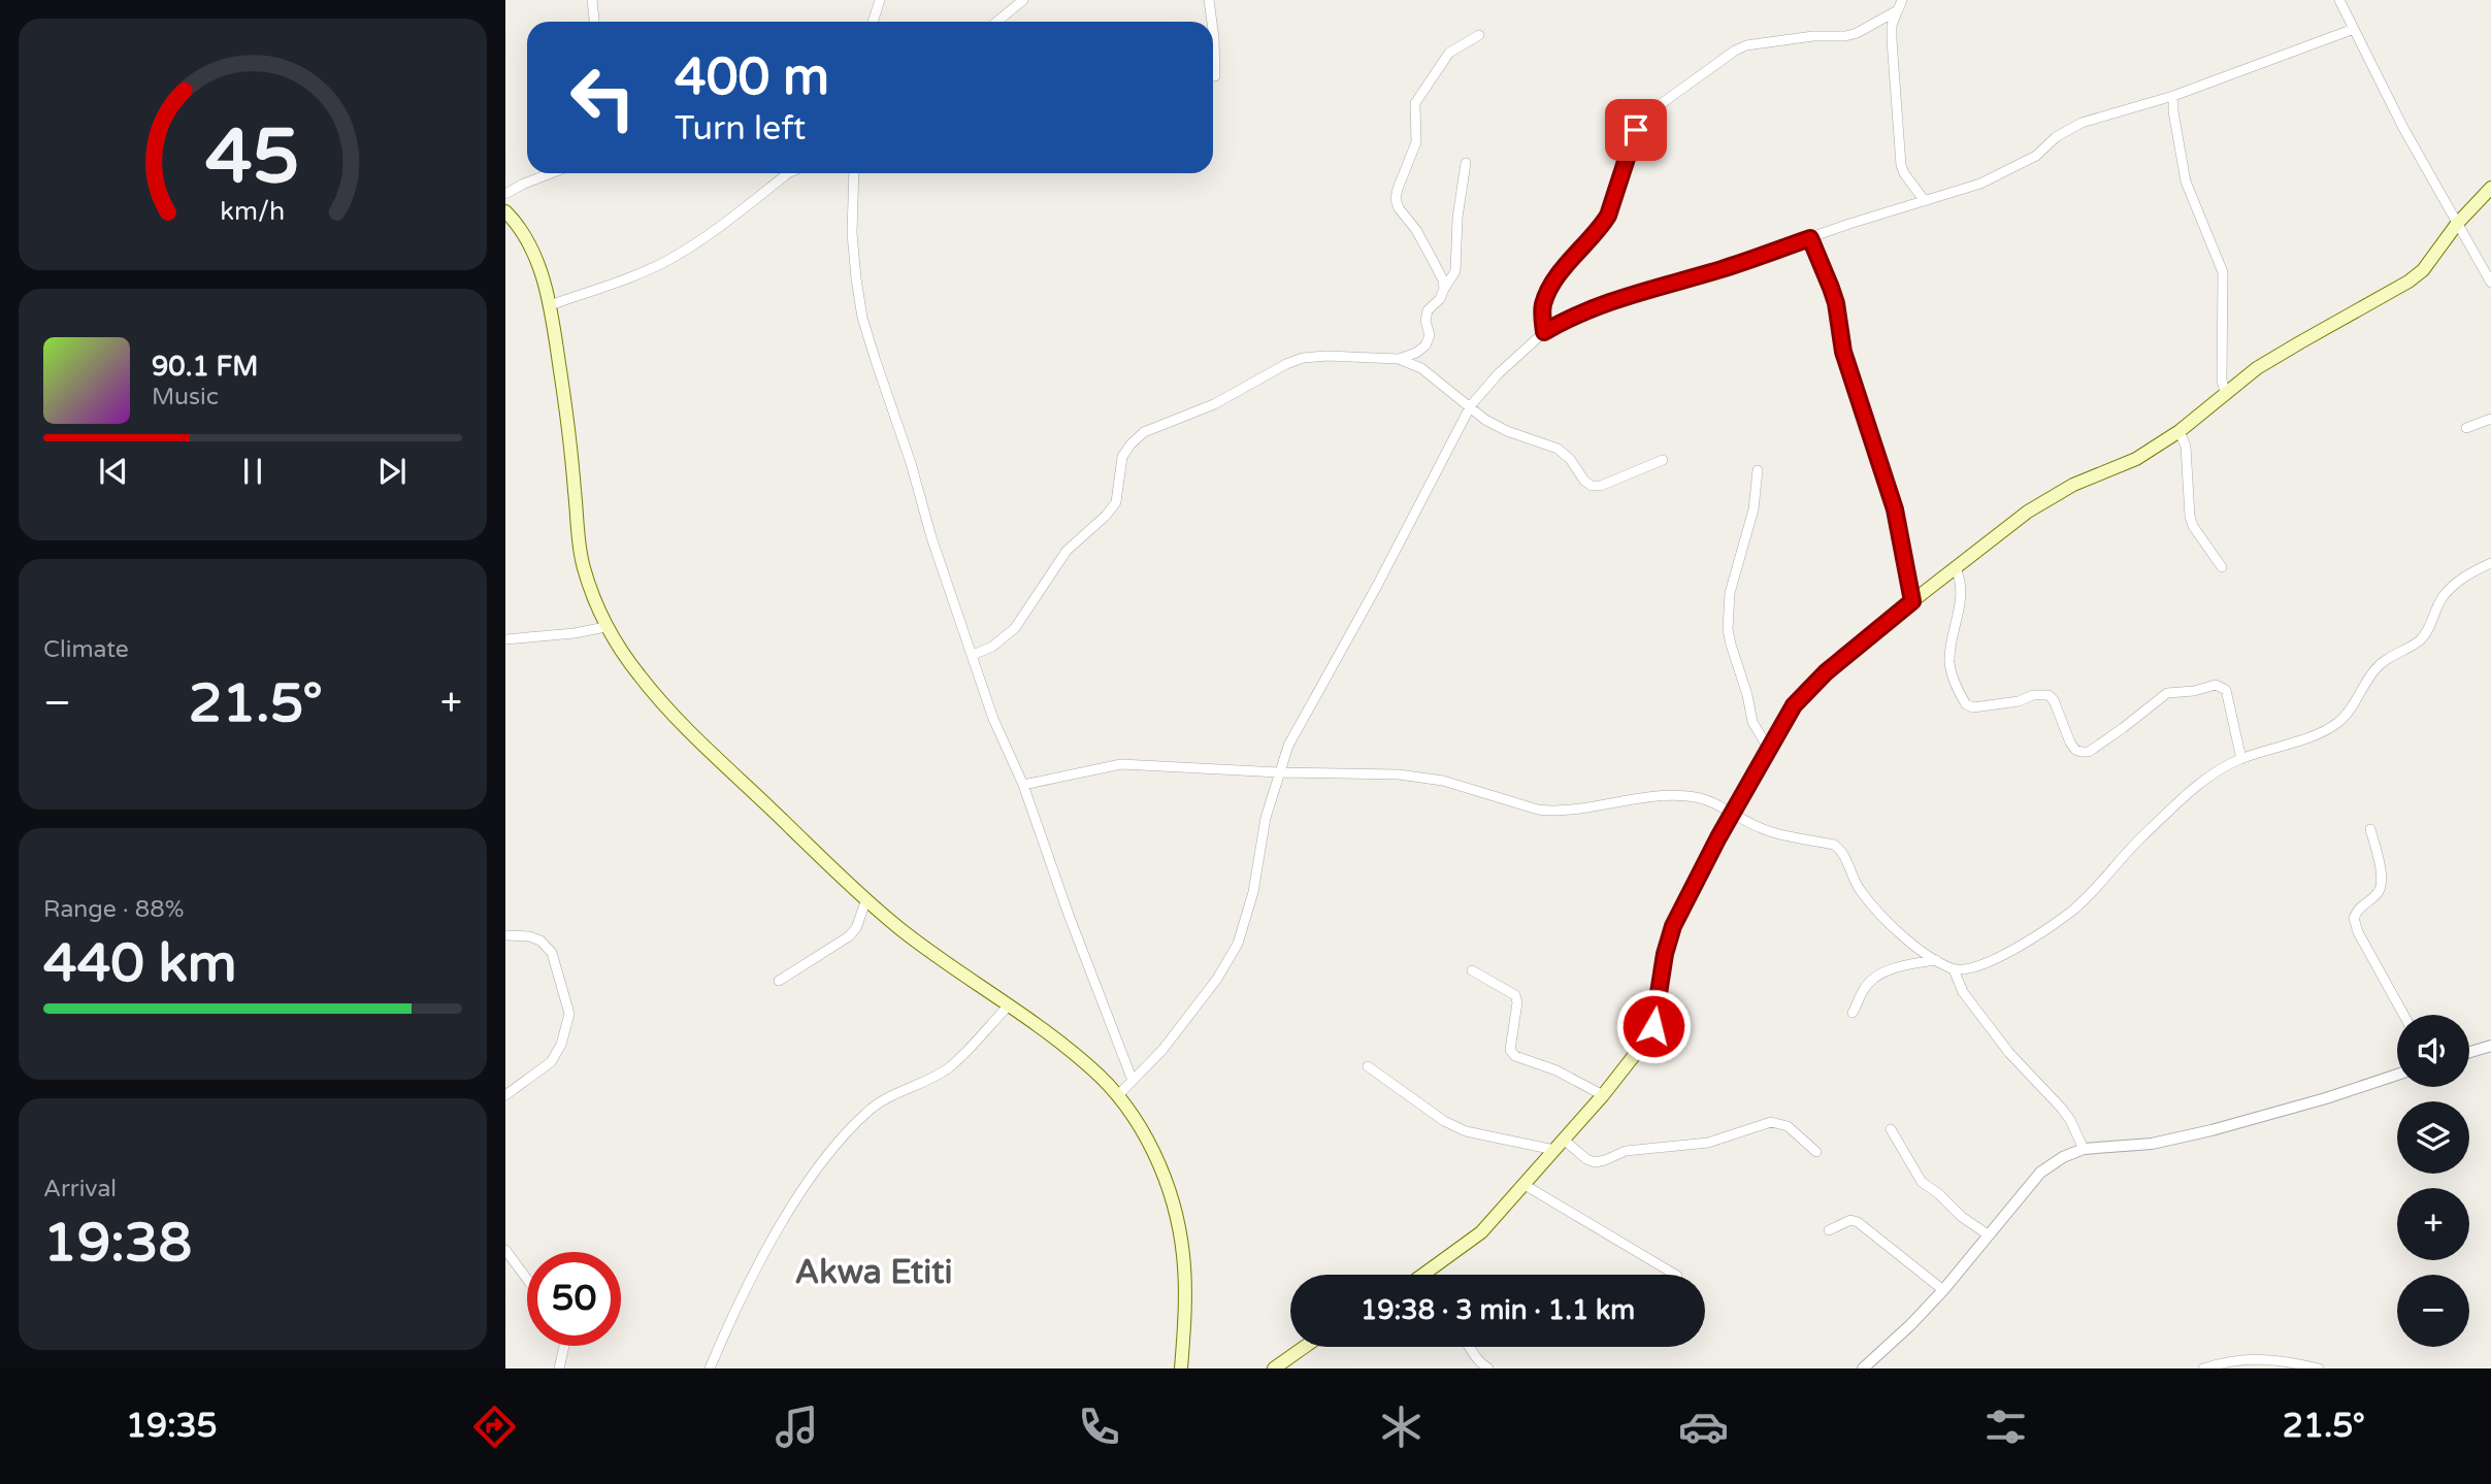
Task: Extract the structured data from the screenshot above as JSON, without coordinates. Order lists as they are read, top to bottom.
{
  "districts": ["Akwa Etiti"],
  "page": {
    "turn": ["400 m", "Turn left"],
    "song": ["90.1 FM", "Music"],
    "tile": [
      "Climate",
      ["Range · 88%", "440 km"],
      ["Arrival", "19:38"]
    ],
    "heat": ["−", "21.5°", "+"],
    "map_buttons": ["+", "−"],
    "limit": "50",
    "trip": "19:38 · 3 min · 1.1 km",
    "tabs": ["19:35", "21.5°"],
    "gauge": ["45", "km/h"]
  }
}
